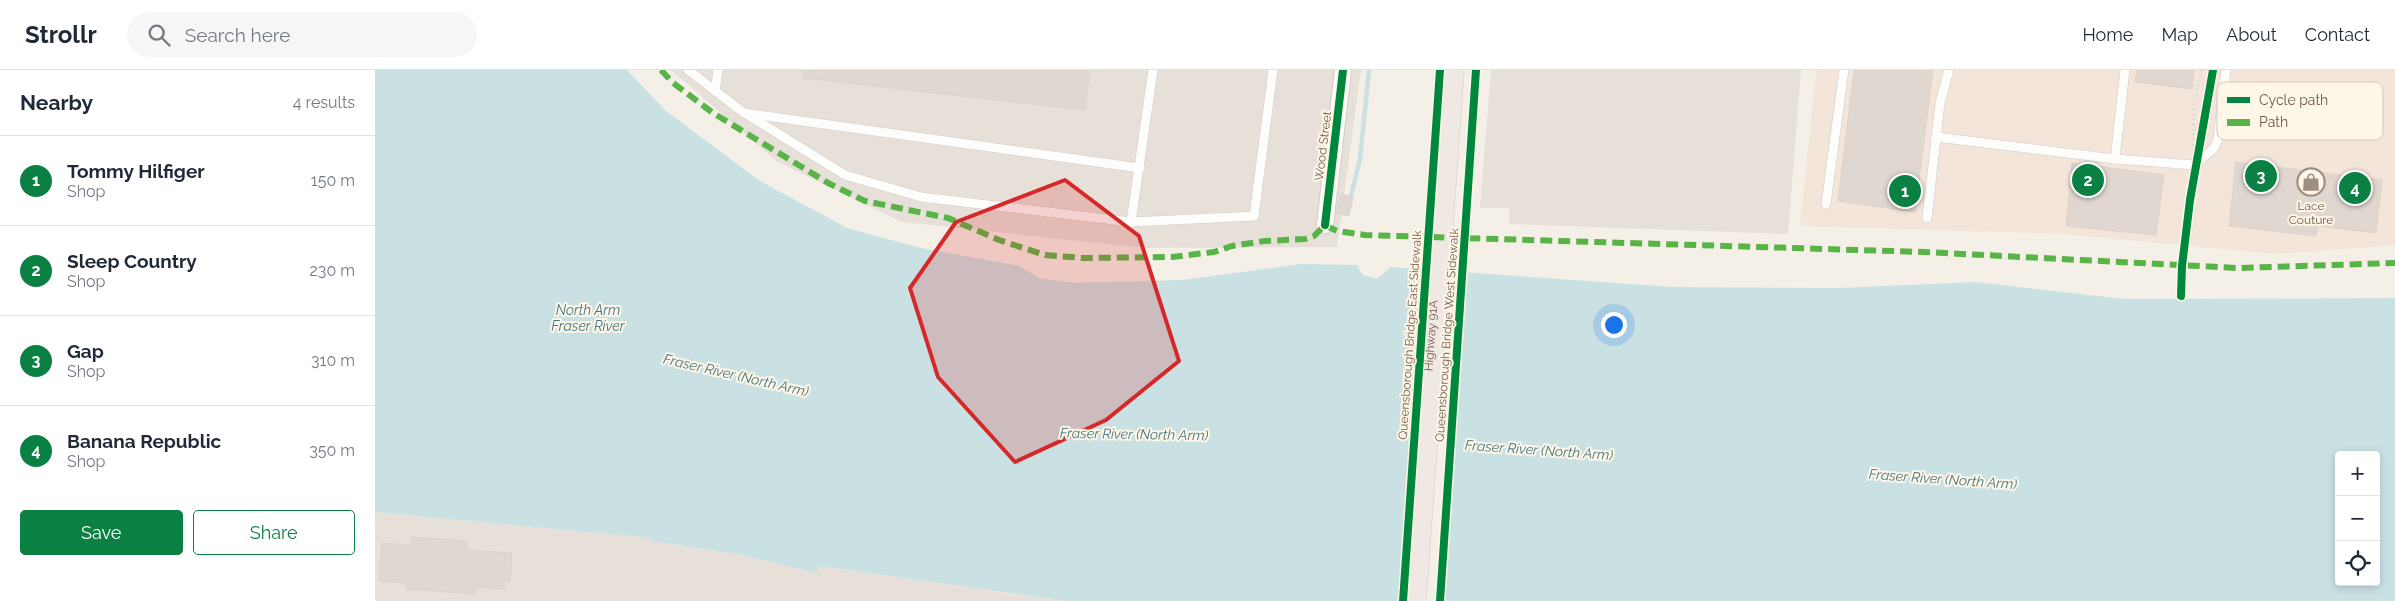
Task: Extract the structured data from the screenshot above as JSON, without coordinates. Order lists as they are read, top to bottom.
{
  "streets": {
    "highway": ["Highway 91A"],
    "street": ["Wood Street"],
    "cycle path": ["Queensborough Bridge East Sidewalk", "Queensborough Bridge West Sidewalk"]
  },
  "water": ["North Arm Fraser River", "Fraser River (North Arm)"],
  "places": {
    "shop": ["Lace Couture"]
  },
  "legend": ["Cycle path", "Path"],
  "page": {
    "header": "Strollr",
    "search": "Search here",
    "nav": [
      "Home",
      "Map",
      "About",
      "Contact"
    ],
    "heading": ["Nearby", "4 results"],
    "list": [
      {
        "mark": "1",
        "name": "Tommy Hilfiger",
        "note": "Shop",
        "value": "150 m"
      },
      {
        "mark": "2",
        "name": "Sleep Country",
        "note": "Shop",
        "value": "230 m"
      },
      {
        "mark": "3",
        "name": "Gap",
        "note": "Shop",
        "value": "310 m"
      },
      {
        "mark": "4",
        "name": "Banana Republic",
        "note": "Shop",
        "value": "350 m"
      }
    ],
    "pins": [
      "3",
      "2",
      "4",
      "1"
    ],
    "map_buttons": ["+", "−"],
    "buttons": ["Save", "Share"]
  }
}
